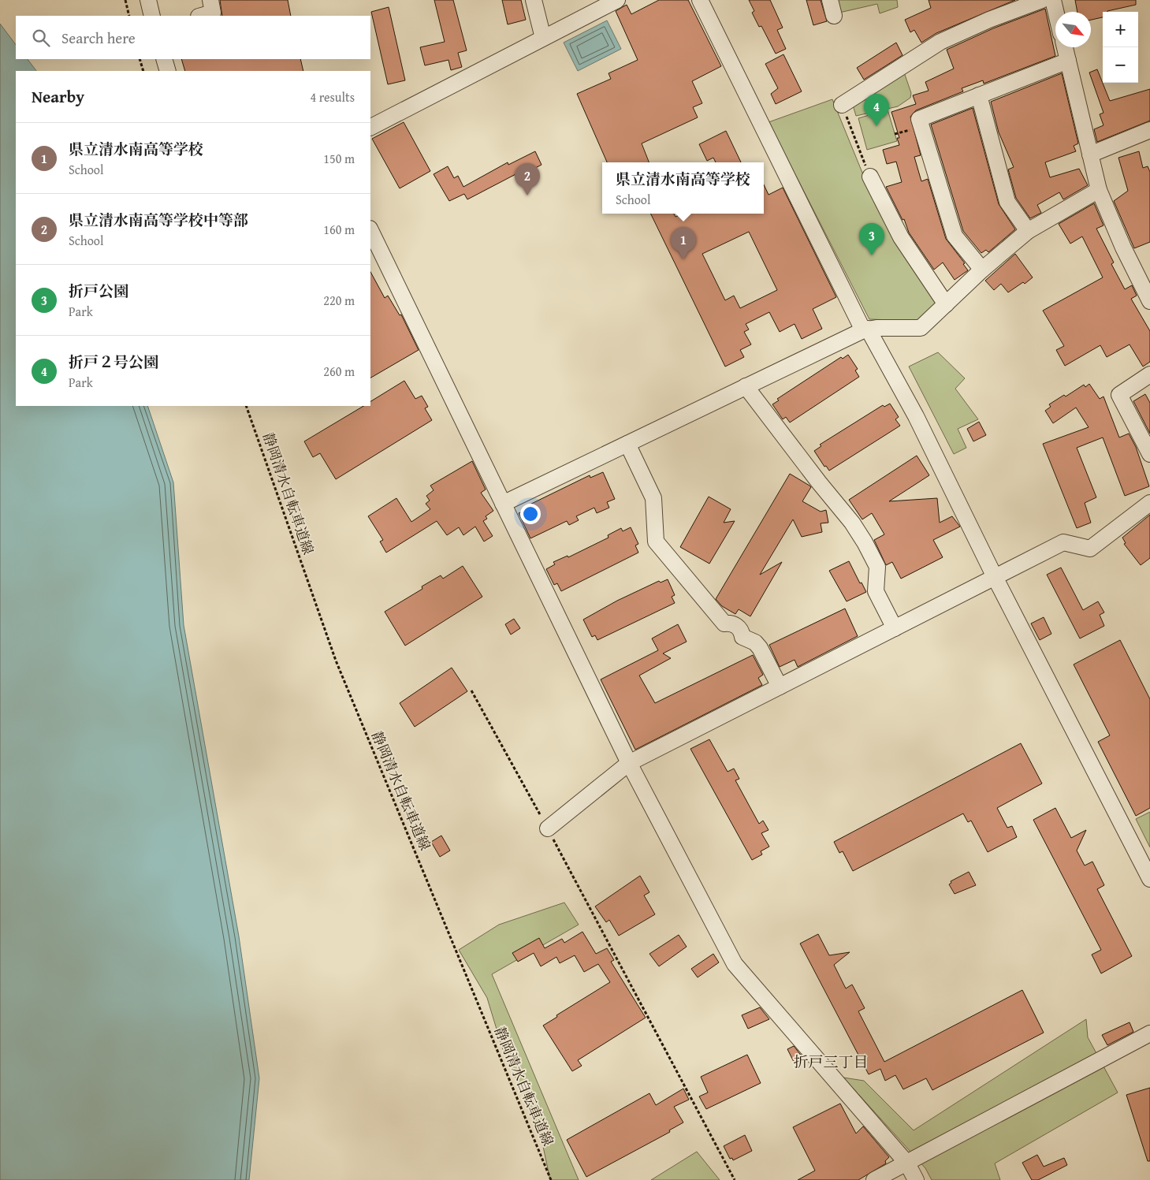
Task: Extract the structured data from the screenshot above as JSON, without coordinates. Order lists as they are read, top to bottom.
{
  "streets": {
    "path": ["静岡清水自転車道線"]
  },
  "districts": ["折戸三丁目"],
  "north": "bottom right",
  "page": {
    "map_buttons": ["+", "−"],
    "search": "Search here",
    "heading": ["Nearby", "4 results"],
    "pins": [
      "4",
      "2",
      "3",
      "1"
    ],
    "list": [
      {
        "mark": "1",
        "name": "県立清水南高等学校",
        "note": "School",
        "value": "150 m"
      },
      {
        "mark": "2",
        "name": "県立清水南高等学校中等部",
        "note": "School",
        "value": "160 m"
      },
      {
        "mark": "3",
        "name": "折戸公園",
        "note": "Park",
        "value": "220 m"
      },
      {
        "mark": "4",
        "name": "折戸２号公園",
        "note": "Park",
        "value": "260 m"
      }
    ],
    "popup": ["県立清水南高等学校", "School"]
  }
}
